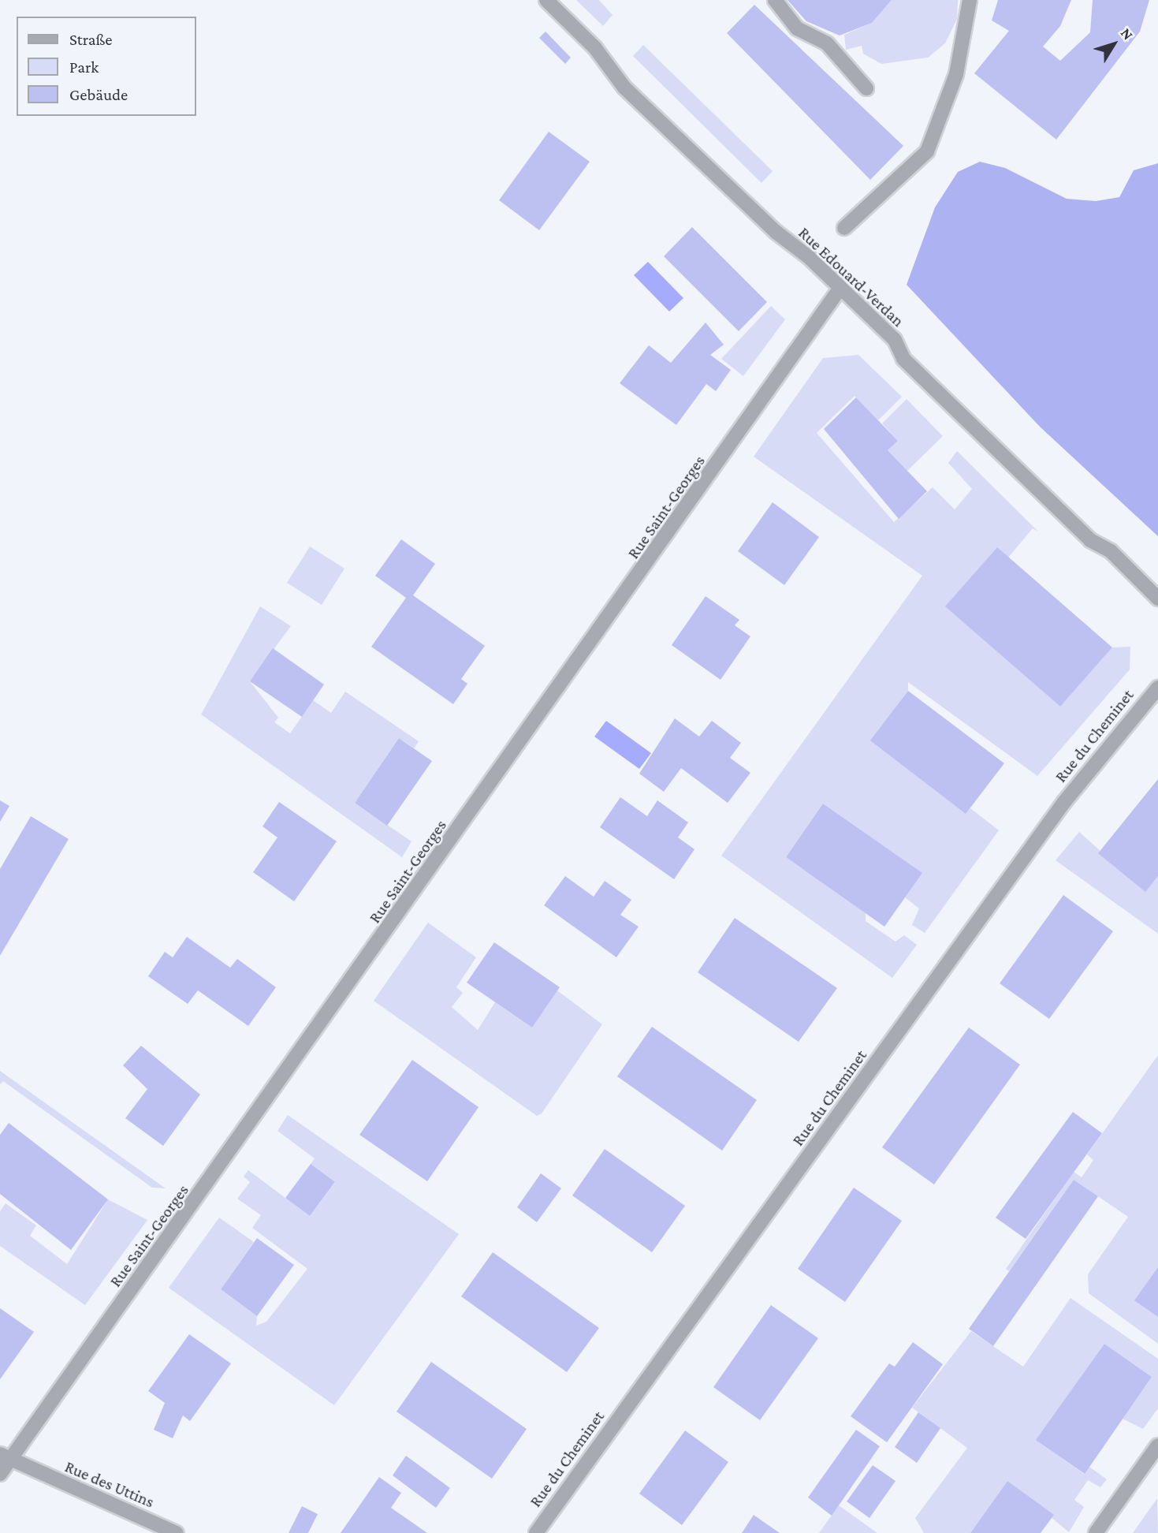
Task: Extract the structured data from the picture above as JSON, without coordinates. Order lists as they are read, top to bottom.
{
  "streets": {
    "street": [
      "Rue Edouard-Verdan",
      "Rue Saint-Georges",
      "Rue du Cheminet",
      "Rue des Uttins"
    ]
  },
  "crossings": [
    ["Rue Edouard-Verdan", "Rue Saint-Georges"],
    ["Rue Saint-Georges", "Rue des Uttins"]
  ],
  "legend": ["Straße", "Park", "Gebäude"],
  "north": "top right"
}
